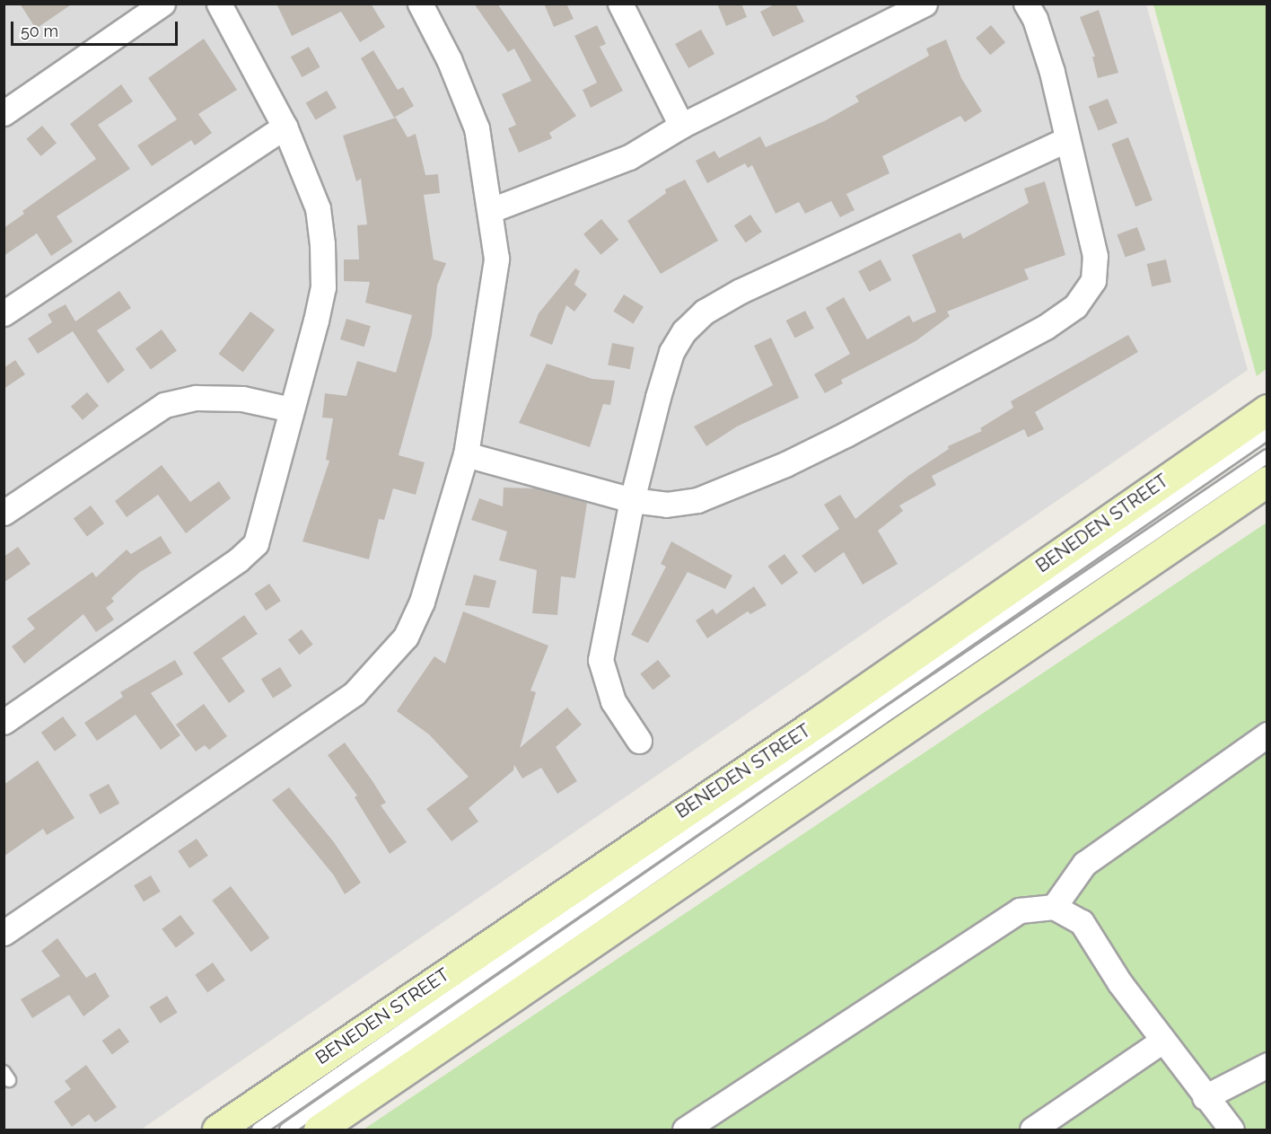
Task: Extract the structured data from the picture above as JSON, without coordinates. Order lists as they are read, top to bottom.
{
  "streets": {
    "main road": ["BENEDEN STREET"]
  },
  "scale_bar": "50 m"
}
